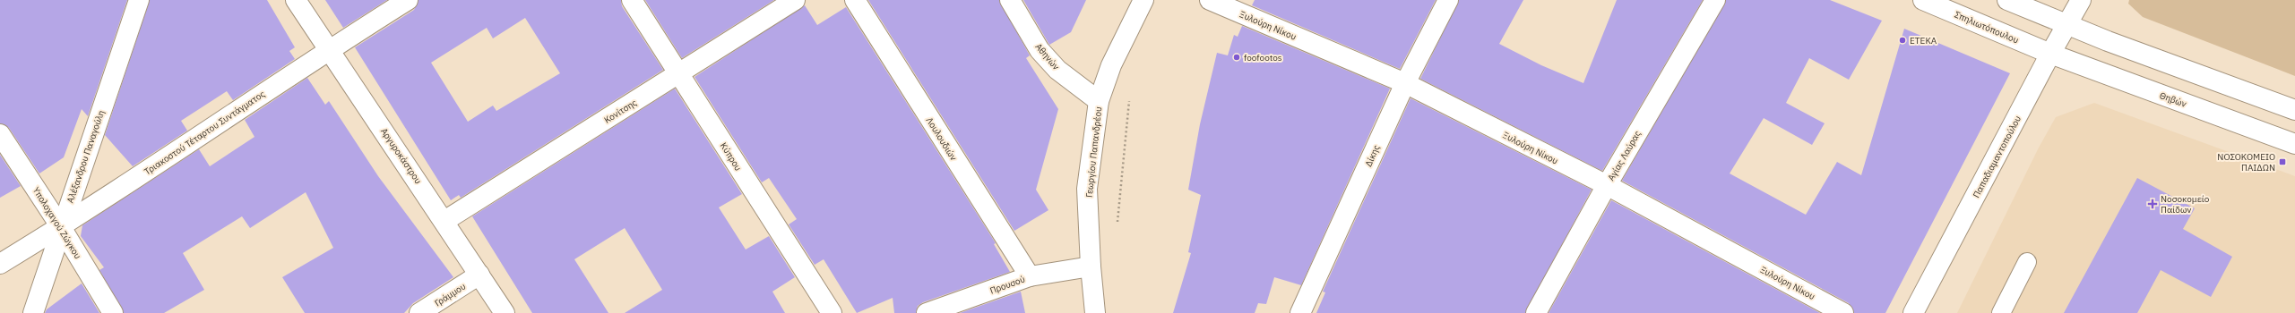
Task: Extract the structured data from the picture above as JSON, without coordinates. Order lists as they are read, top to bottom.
{
  "streets": {
    "street": [
      "Ξυλούρη Νίκου",
      "Σπηλιωτόπουλου",
      "Αθηνών",
      "Θηβών",
      "Κονίτσης",
      "Τριακοστού Τέταρτου Συντάγματος",
      "Λουλουδιών",
      "Γεωργίου Παπανδρέου",
      "Αργυροκάστρου",
      "Δίκης",
      "Αγίας Λαύρας",
      "Αλέξανδρου Παναγούλη",
      "Κύπρου",
      "Παπαδιαμαντοπούλου",
      "Υπολοχαγού Ζώγκου",
      "Προυσού",
      "Γράμμου"
    ]
  },
  "crossings": [
    ["Ξυλούρη Νίκου", "Δίκης"],
    ["Ξυλούρη Νίκου", "Αγίας Λαύρας"],
    ["Σπηλιωτόπουλου", "Θηβών"],
    ["Σπηλιωτόπουλου", "Παπαδιαμαντοπούλου"],
    ["Αθηνών", "Γεωργίου Παπανδρέου"],
    ["Θηβών", "Παπαδιαμαντοπούλου"],
    ["Κονίτσης", "Αργυροκάστρου"],
    ["Κονίτσης", "Κύπρου"],
    ["Τριακοστού Τέταρτου Συντάγματος", "Αργυροκάστρου"],
    ["Τριακοστού Τέταρτου Συντάγματος", "Αλέξανδρου Παναγούλη"],
    ["Τριακοστού Τέταρτου Συντάγματος", "Υπολοχαγού Ζώγκου"],
    ["Λουλουδιών", "Προυσού"],
    ["Γεωργίου Παπανδρέου", "Προυσού"],
    ["Αργυροκάστρου", "Γράμμου"],
    ["Αλέξανδρου Παναγούλη", "Υπολοχαγού Ζώγκου"]
  ],
  "places": {
    "other": ["ΕΤΕΚΑ", "foofootos"],
    "transit": ["ΝΟΣΟΚΟΜΕΙΟ ΠΑΙΔΩΝ"],
    "health": ["Νοσοκομείο Παίδων"]
  }
}
